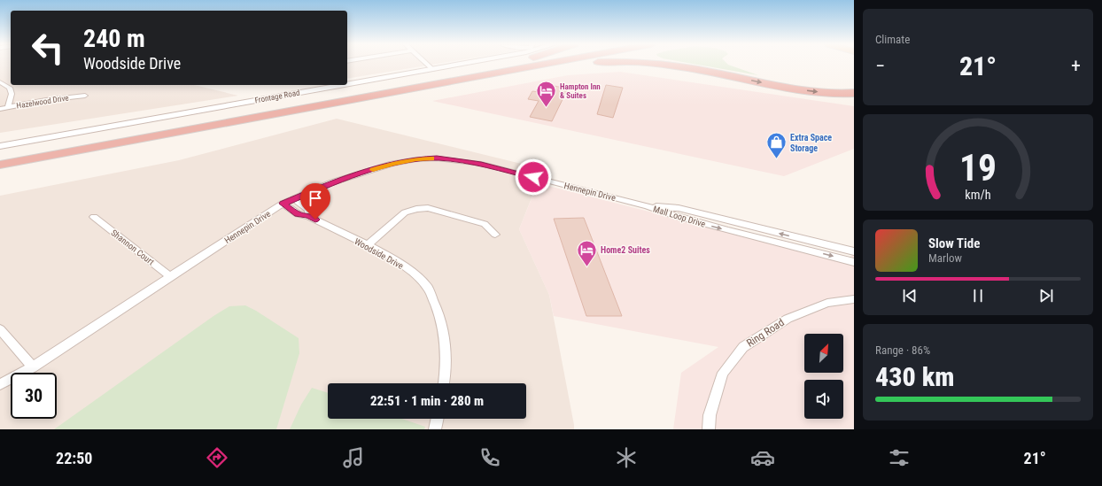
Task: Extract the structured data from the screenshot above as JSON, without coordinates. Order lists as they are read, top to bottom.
{
  "streets": {
    "street": [
      "Frontage Road",
      "Hazelwood Drive",
      "Hennepin Drive",
      "Mall Loop Drive",
      "Shannon Court",
      "Woodside Drive",
      "Ring Road"
    ]
  },
  "crossings": [
    ["Hennepin Drive", "Mall Loop Drive"],
    ["Hennepin Drive", "Shannon Court"],
    ["Hennepin Drive", "Woodside Drive"]
  ],
  "places": {
    "hotel": ["Hampton Inn & Suites", "Home2 Suites"],
    "shop": ["Extra Space Storage"]
  },
  "north": "top right",
  "page": {
    "tile": [
      "Climate",
      ["Range · 86%", "430 km"]
    ],
    "turn": ["240 m", "Woodside Drive"],
    "heat": ["−", "21°", "+"],
    "song": ["Slow Tide", "Marlow"],
    "limit": "30",
    "trip": "22:51 · 1 min · 280 m",
    "tabs": ["22:50", "21°"],
    "gauge": ["19", "km/h"]
  }
}
